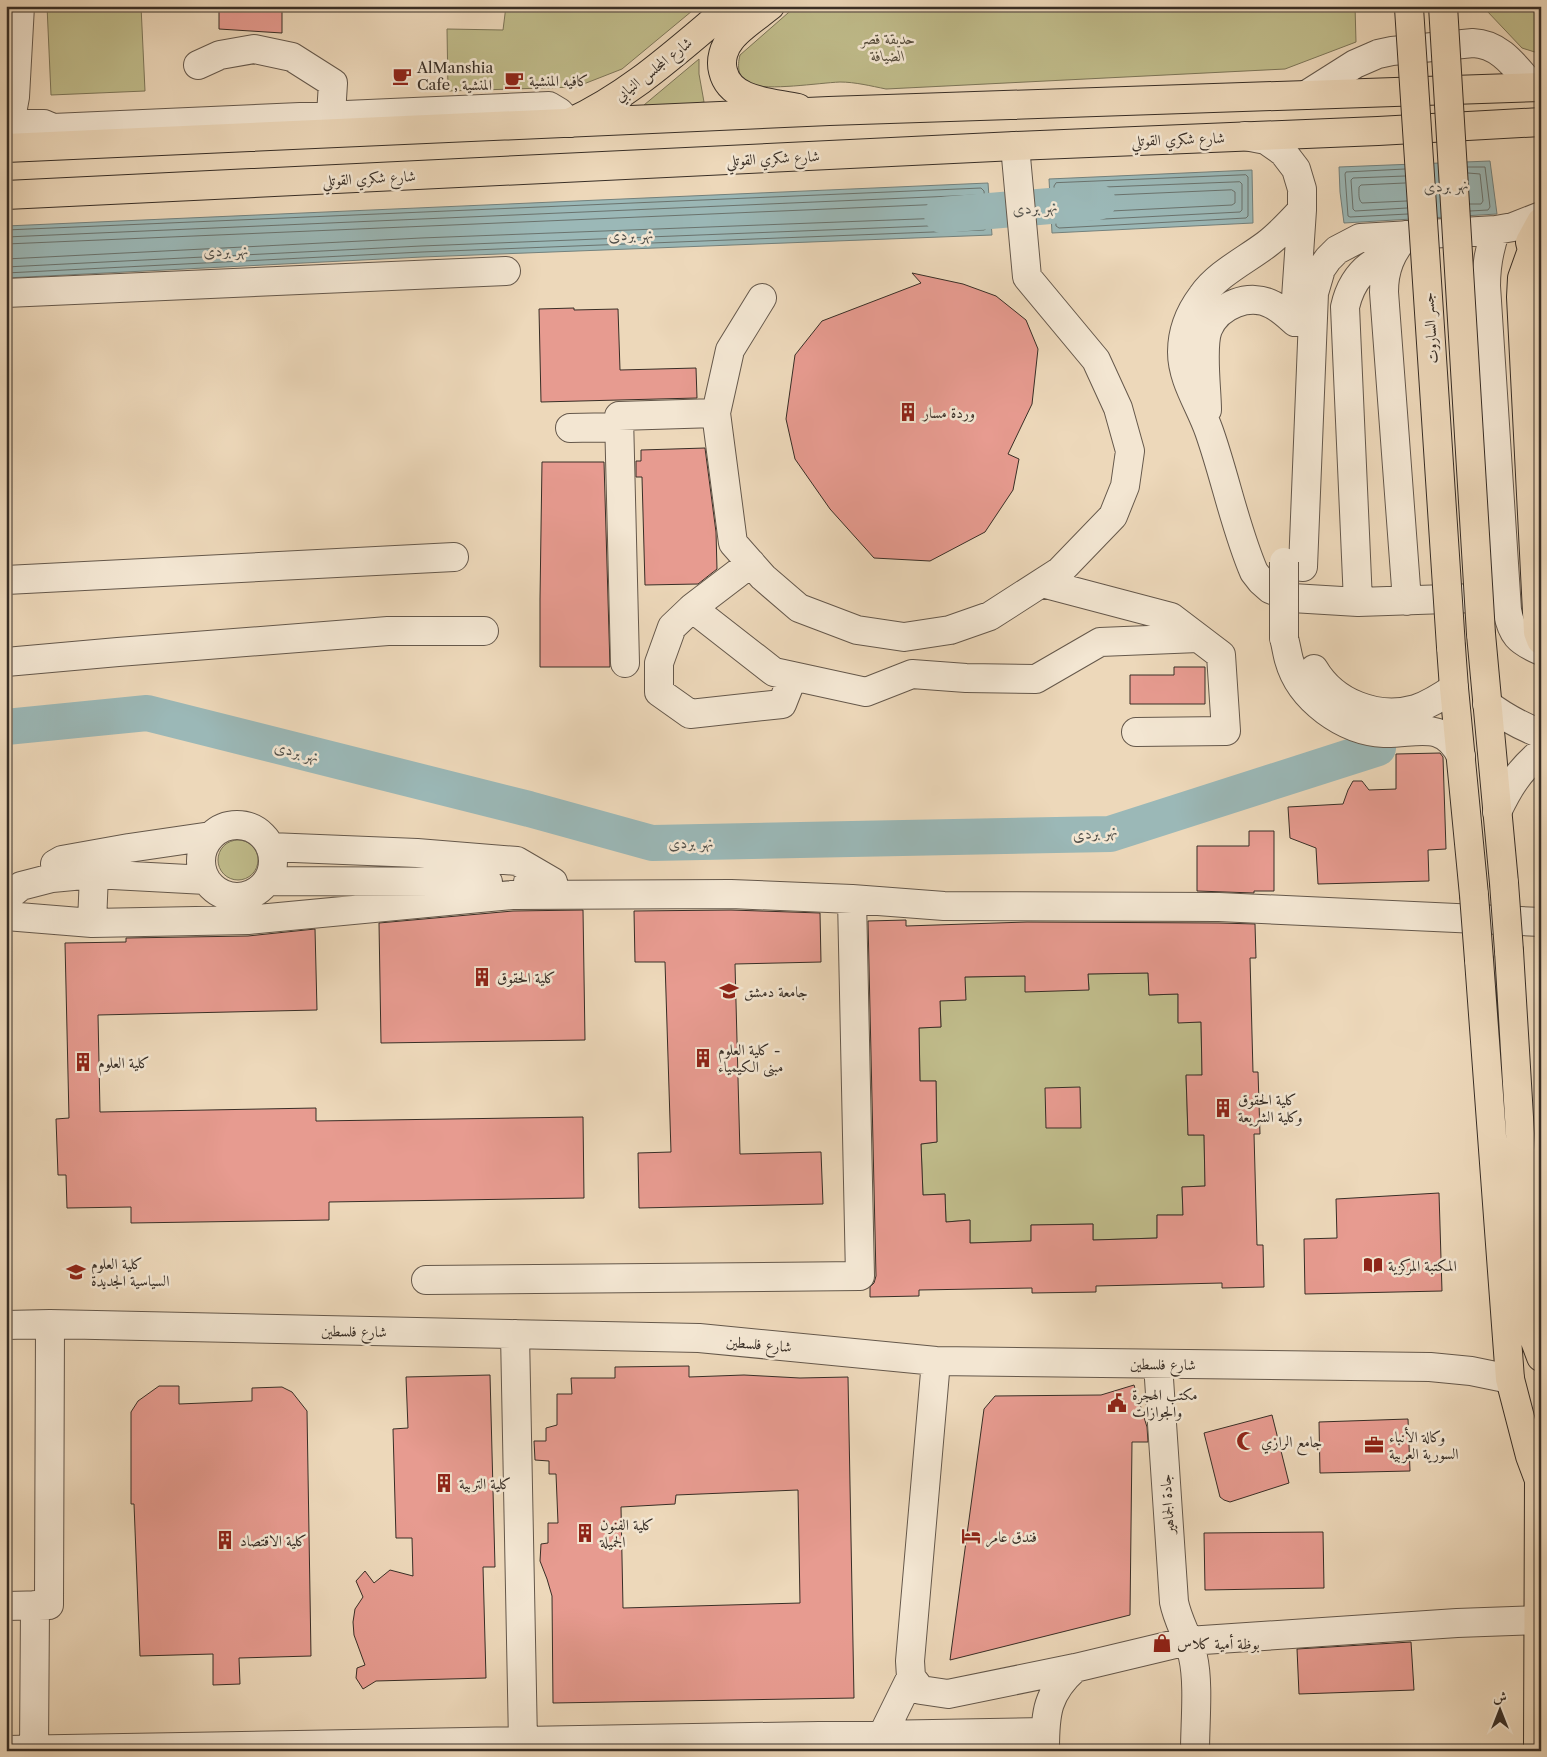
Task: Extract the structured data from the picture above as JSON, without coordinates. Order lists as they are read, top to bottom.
{
  "streets": {
    "main road": ["شارع المجلس النيابي", "شارع شكري القوتلي", "جسر الساروت"],
    "street": ["شارع فلسطين", "جادة الجماهير"]
  },
  "crossings": [
    ["جسر الساروت", "شارع فلسطين"],
    ["شارع فلسطين", "جادة الجماهير"]
  ],
  "water": ["نهر بردى"],
  "parks": ["حديقة قصر الضيافة"],
  "places": {
    "cafe": ["AlManshia Cafe , المنشية", "كافيه المنشية"],
    "building": [
      "وردة مسار",
      "كلية الحقوق",
      "كلية العلوم - مبنى الكيمياء",
      "كلية العلوم",
      "كلية الحقوق وكلية الشريعة",
      "كلية التربية",
      "كلية الفنون الجميلة",
      "كلية الاقتصاد"
    ],
    "school or university": ["جامعة دمشق", "كلية العلوم السياسية الجديدة"],
    "library": ["المكتبة المركزية"],
    "public building": ["مكتب الهجرة والجوازات"],
    "mosque": ["جامع الرازي"],
    "office": ["وكالة الأنباء السورية العربية"],
    "hotel": ["فندق عامر"],
    "shop": ["بوظة أمية كلاس"]
  },
  "north": "top"
}
